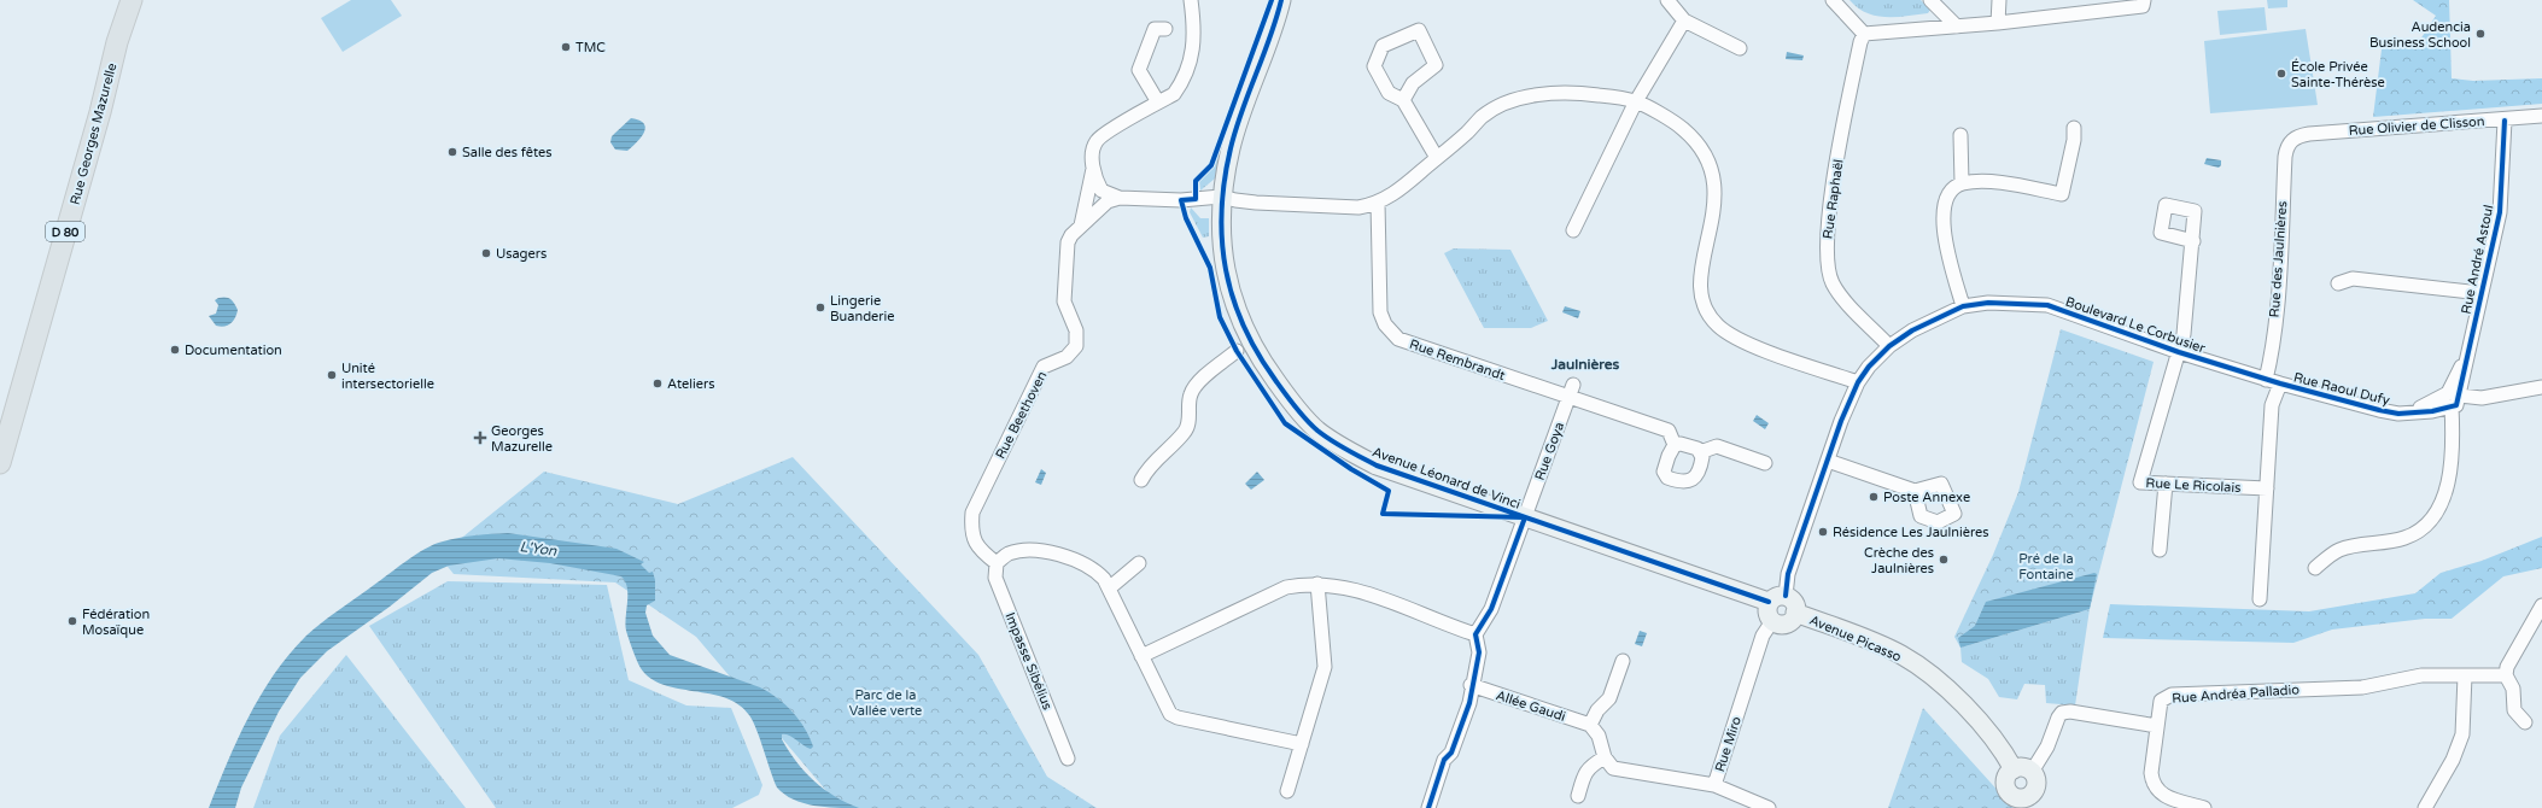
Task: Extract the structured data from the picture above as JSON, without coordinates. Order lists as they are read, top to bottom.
{
  "streets": {
    "main road": ["Rue Georges Mazurelle", "D 80"],
    "street": [
      "Rue Olivier de Clisson",
      "Rue Raphaël",
      "Rue des Jaulnières",
      "Rue André Astoul",
      "Boulevard Le Corbusier",
      "Rue Rembrandt",
      "Rue Raoul Dufy",
      "Rue Beethoven",
      "Rue Goya",
      "Avenue Léonard de Vinci",
      "Rue Le Ricolais",
      "Avenue Picasso",
      "Impasse Sibélius",
      "Rue Andréa Palladio",
      "Allée Gaudi",
      "Rue Miro"
    ]
  },
  "crossings": [
    ["Rue Olivier de Clisson", "Rue des Jaulnières"],
    ["Rue Olivier de Clisson", "Rue André Astoul"],
    ["Rue Raphaël", "Boulevard Le Corbusier"],
    ["Rue des Jaulnières", "Boulevard Le Corbusier"],
    ["Rue André Astoul", "Rue Raoul Dufy"],
    ["Boulevard Le Corbusier", "Rue Raoul Dufy"],
    ["Boulevard Le Corbusier", "Avenue Léonard de Vinci"],
    ["Boulevard Le Corbusier", "Rue Le Ricolais"],
    ["Boulevard Le Corbusier", "Avenue Picasso"],
    ["Boulevard Le Corbusier", "Rue Miro"],
    ["Rue Rembrandt", "Rue Goya"],
    ["Rue Beethoven", "Impasse Sibélius"],
    ["Rue Goya", "Avenue Léonard de Vinci"],
    ["Avenue Léonard de Vinci", "Avenue Picasso"],
    ["Avenue Léonard de Vinci", "Rue Miro"],
    ["Avenue Picasso", "Rue Miro"]
  ],
  "districts": ["Jaulnières"],
  "water": ["L'Yon"],
  "parks": ["Pré de la Fontaine", "Parc de la Vallée verte"],
  "places": {
    "other": [
      "Audencia Business School",
      "TMC",
      "École Privée Sainte-Thérèse",
      "Salle des fêtes",
      "Usagers",
      "Lingerie Buanderie",
      "Documentation",
      "Unité intersectorielle",
      "Ateliers",
      "Poste Annexe",
      "Résidence Les Jaulnières",
      "Crèche des Jaulnières",
      "Fédération Mosaïque"
    ],
    "health": ["Georges Mazurelle"]
  }
}
